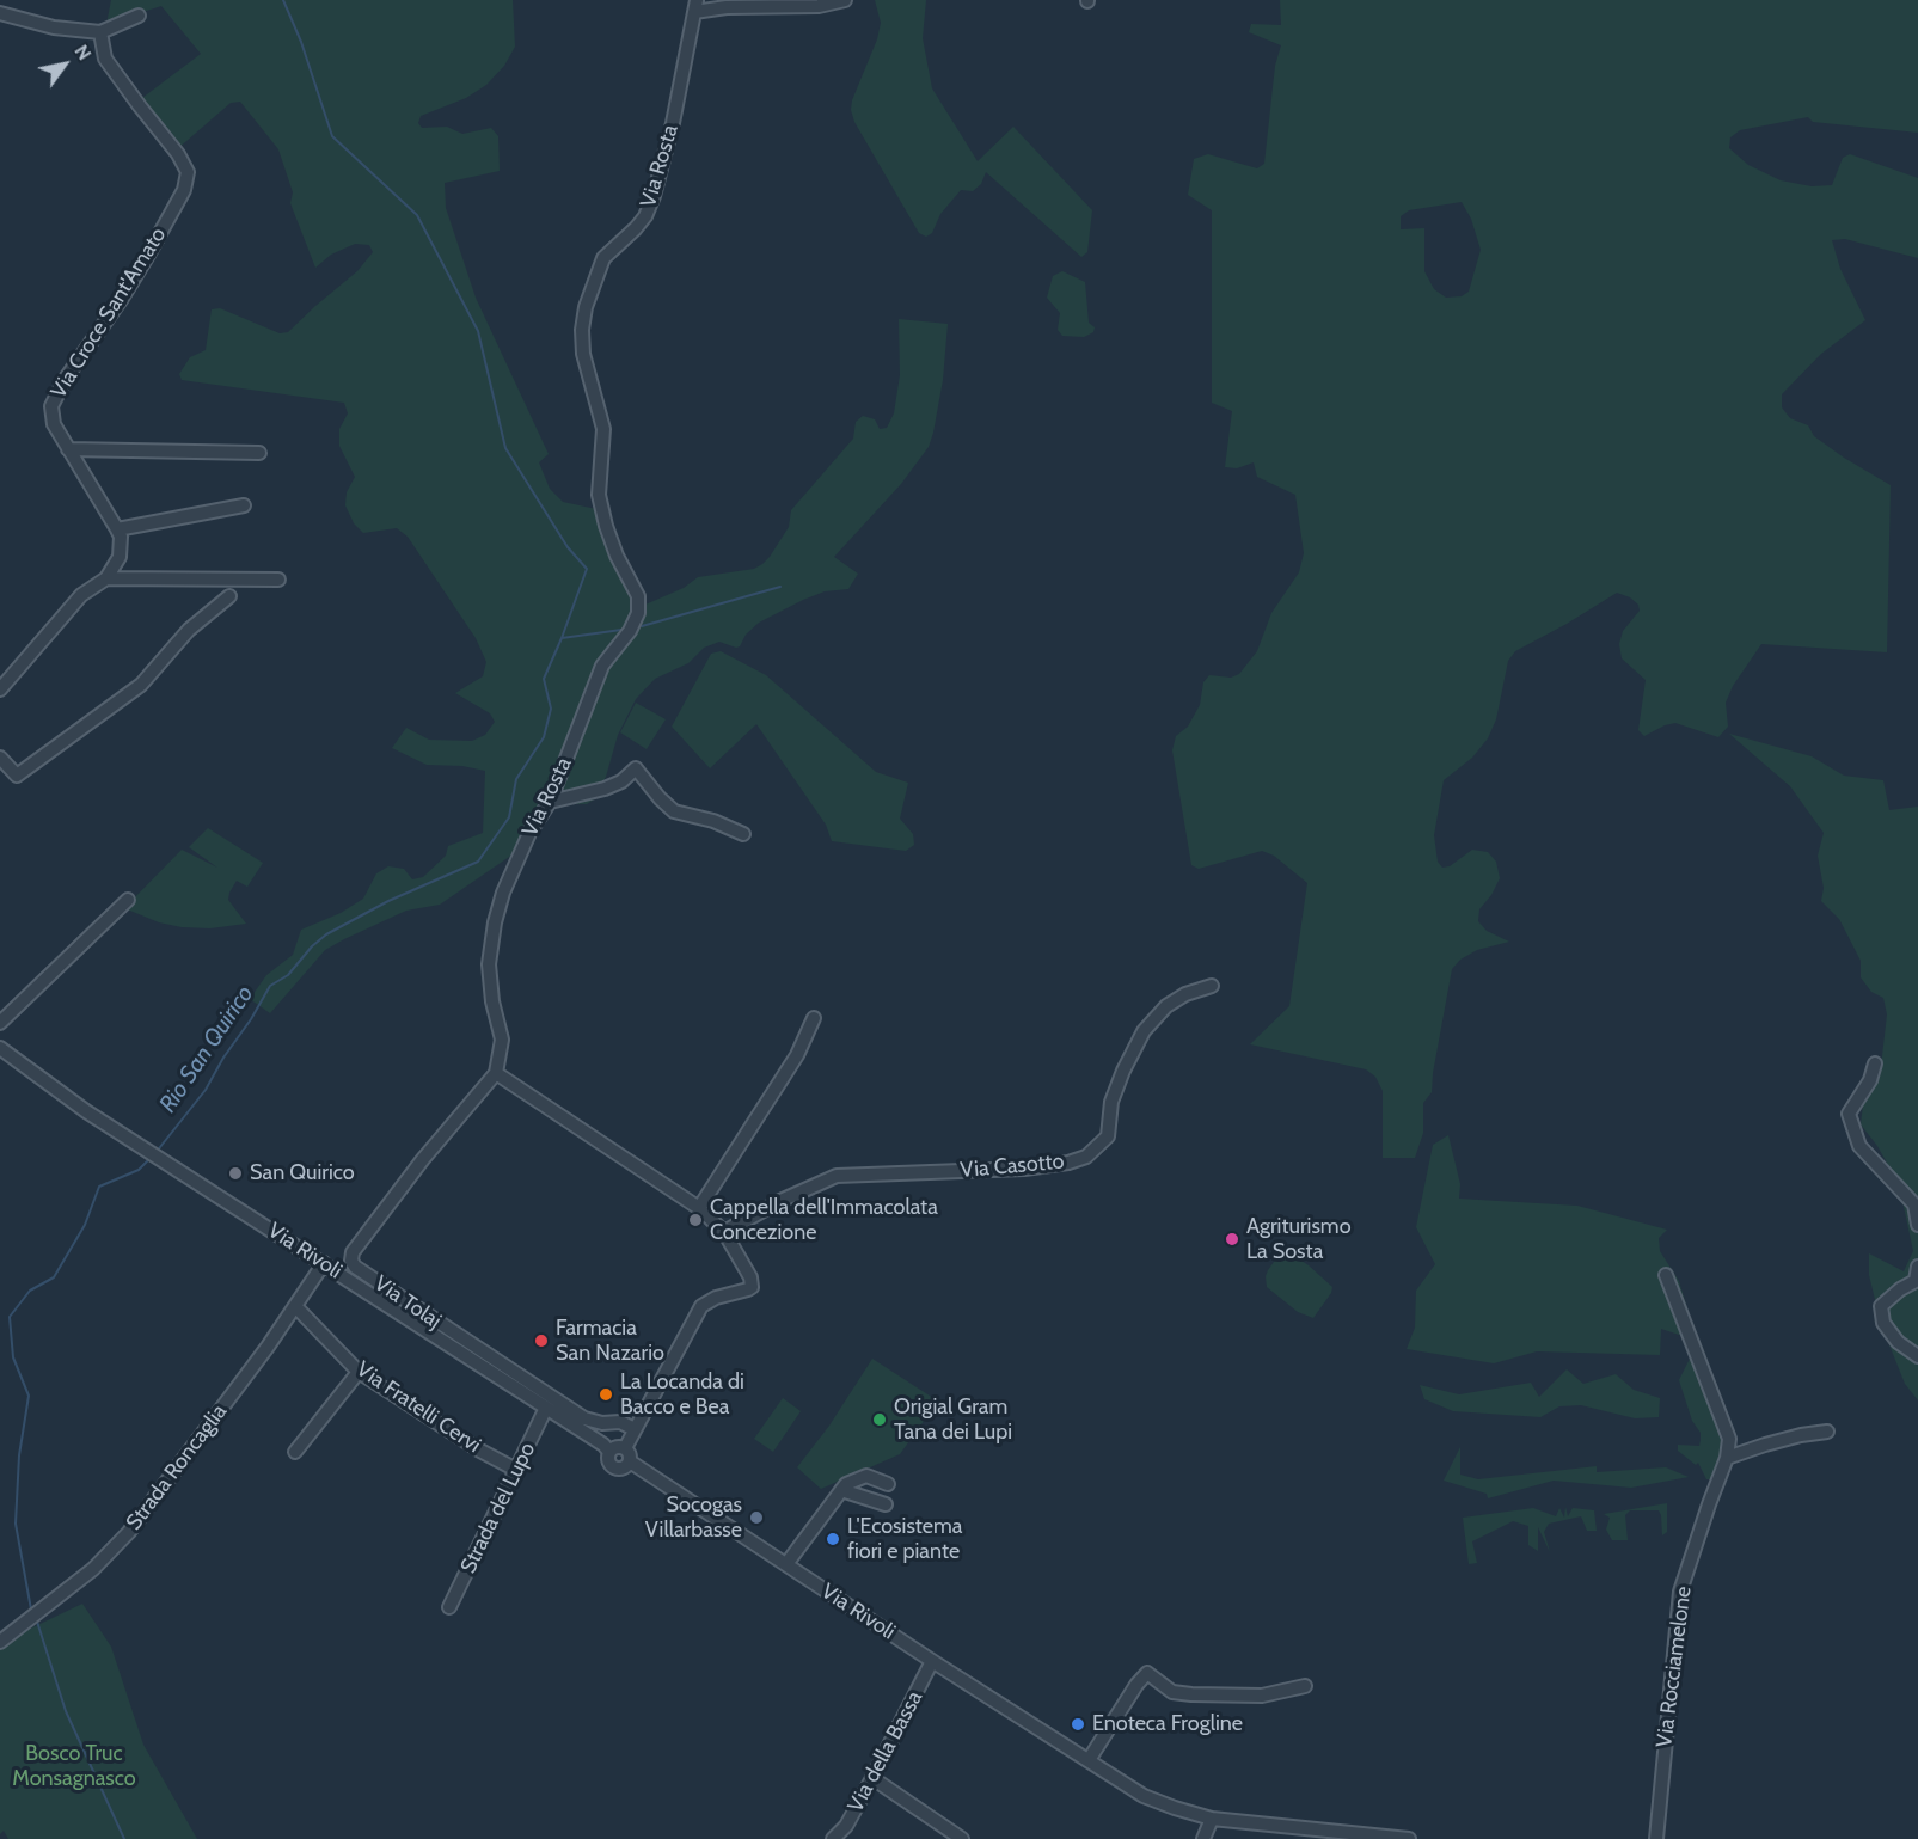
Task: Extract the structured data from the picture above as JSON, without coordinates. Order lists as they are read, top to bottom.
{
  "streets": {
    "street": [
      "Via Rosta",
      "Via Croce Sant'Amato",
      "Via Casotto",
      "Via Rivoli",
      "Via Tolaj",
      "Via Fratelli Cervi",
      "Strada Roncaglia",
      "Strada del Lupo",
      "Via Rocciamelone",
      "Via della Bassa"
    ]
  },
  "crossings": [
    ["Via Rosta", "Via Tolaj"],
    ["Via Rivoli", "Strada Roncaglia"],
    ["Via Rivoli", "Strada del Lupo"],
    ["Via Rivoli", "Via della Bassa"],
    ["Via Fratelli Cervi", "Strada Roncaglia"],
    ["Via Fratelli Cervi", "Strada del Lupo"]
  ],
  "water": ["Rio San Quirico"],
  "parks": ["Bosco Truc Monsagnasco"],
  "places": [
    "San Quirico",
    "Cappella dell'Immacolata Concezione",
    "Agriturismo La Sosta",
    "Farmacia San Nazario",
    "La Locanda di Bacco e Bea",
    "Origial Gram Tana dei Lupi",
    "Socogas Villarbasse",
    "L'Ecosistema fiori e piante",
    "Enoteca Frogline"
  ],
  "north": "top right"
}
